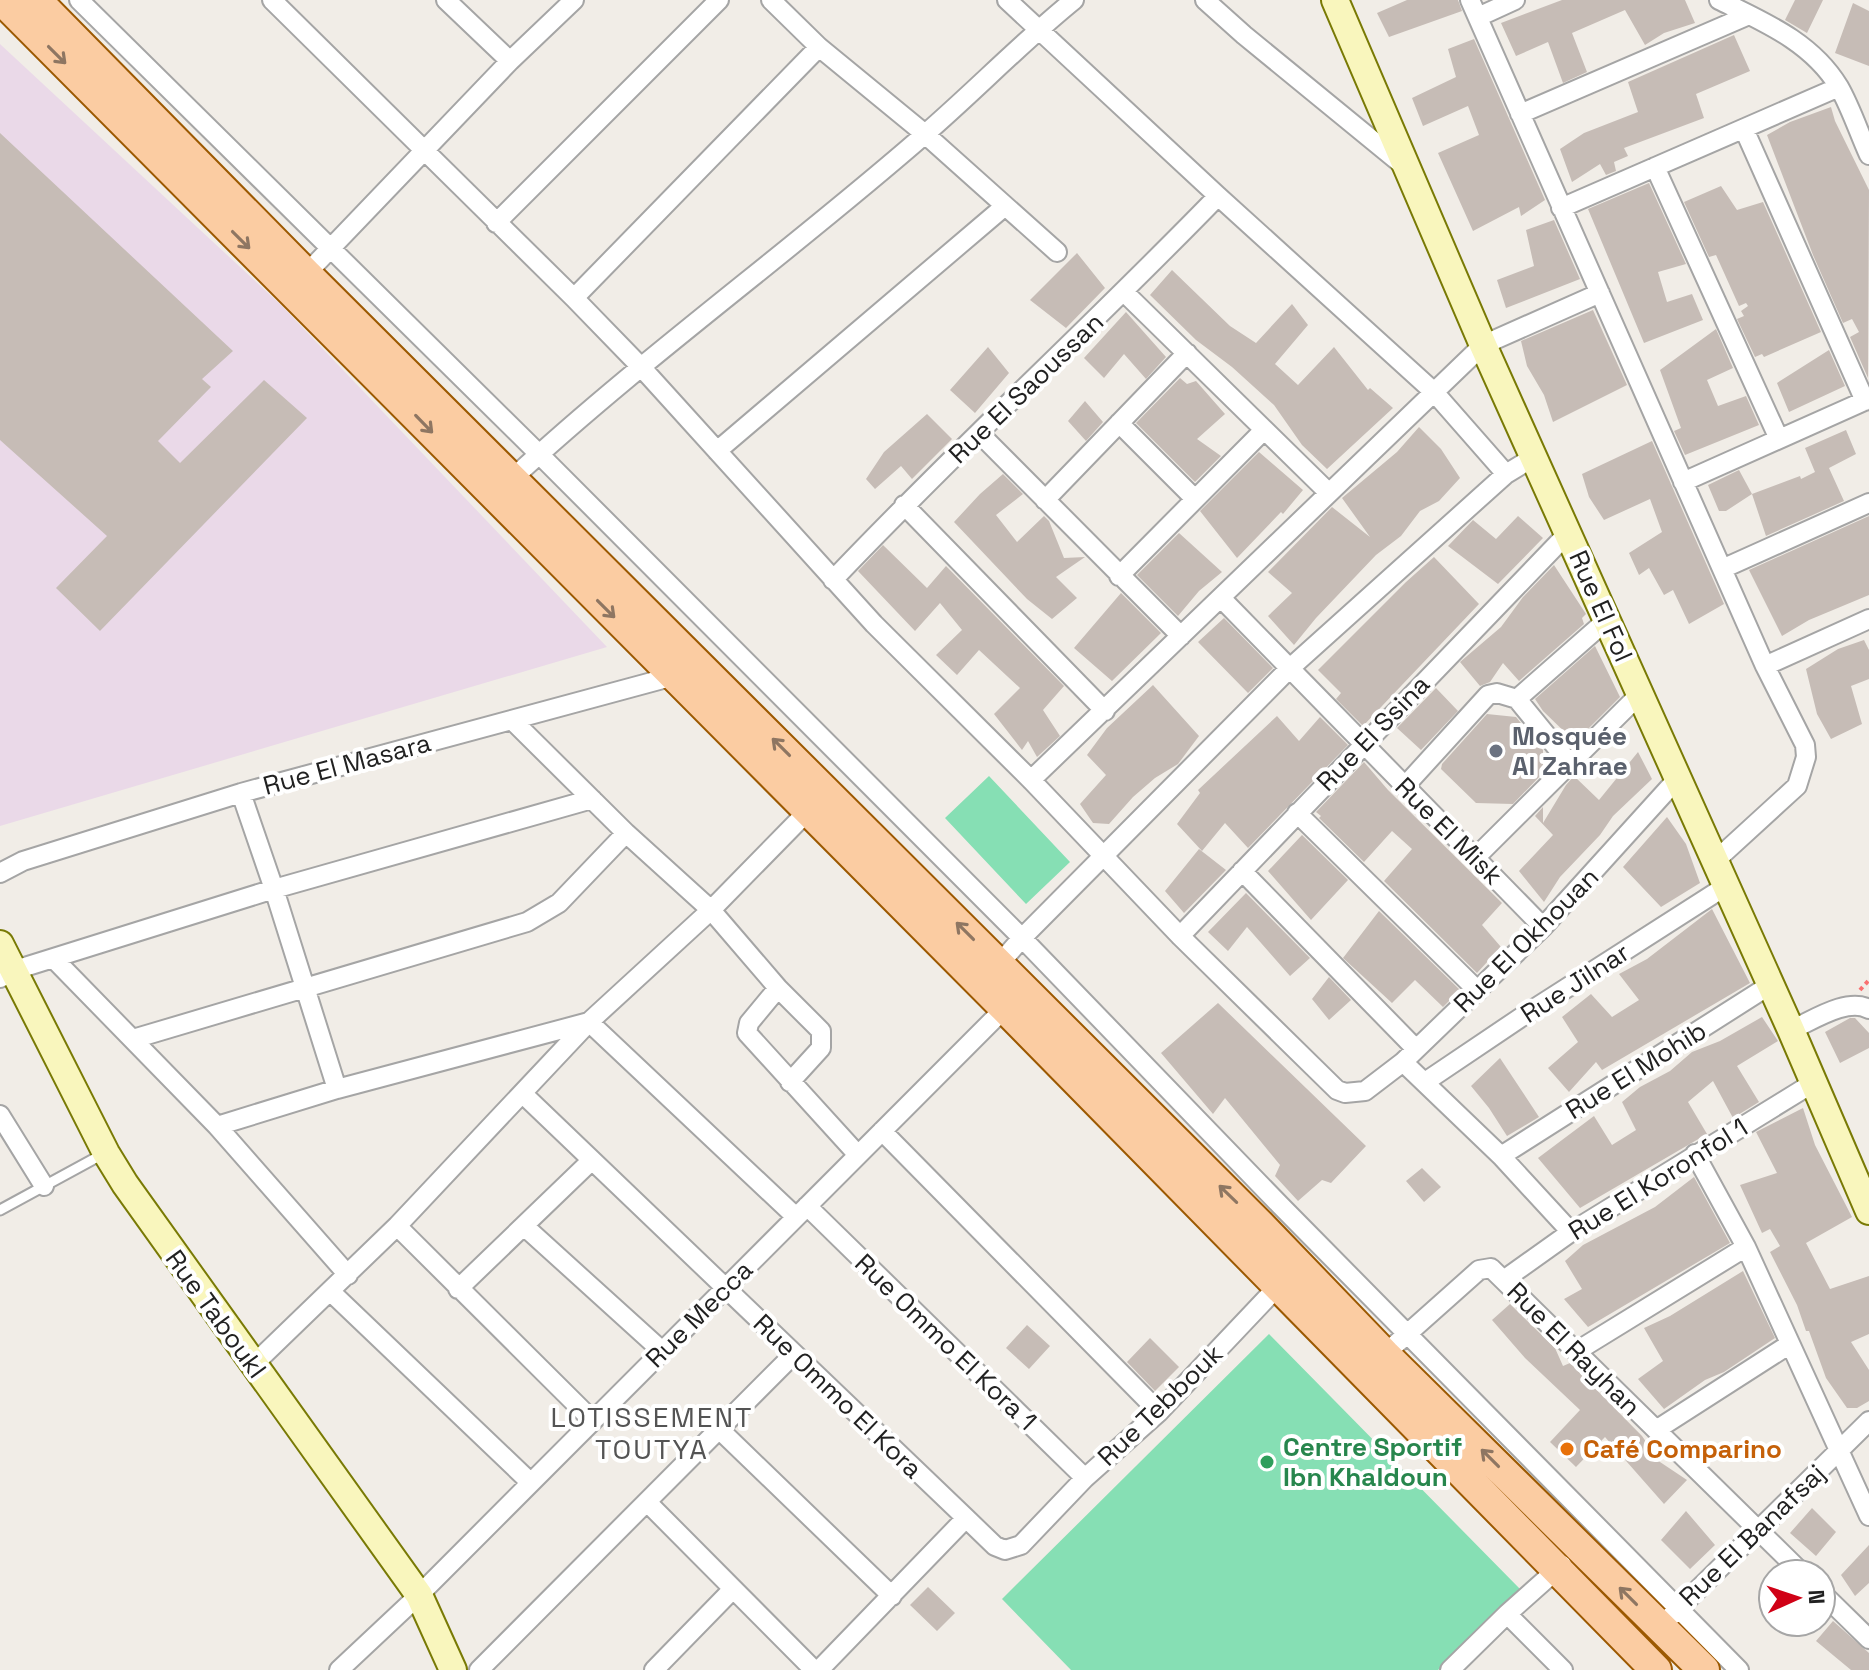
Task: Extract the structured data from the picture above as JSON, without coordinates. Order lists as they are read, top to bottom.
{
  "streets": {
    "street": [
      "Rue El Saoussan",
      "Rue El Fol",
      "Rue El Ssina",
      "Rue El Masara",
      "Rue El Misk",
      "Rue El Okhouan",
      "Rue Jilnar",
      "Rue El Mohib",
      "Rue El Koronfol 1",
      "Rue Taboukl",
      "Rue Mecca",
      "Rue Ommo El Kora 1",
      "Rue El Rayhan",
      "Rue Ommo El Kora",
      "Rue Tebbouk",
      "Rue El Banafsaj"
    ]
  },
  "crossings": [
    ["Rue El Fol", "Rue El Ssina"],
    ["Rue El Fol", "Rue El Okhouan"],
    ["Rue El Fol", "Rue Jilnar"],
    ["Rue El Fol", "Rue El Mohib"],
    ["Rue El Fol", "Rue El Koronfol 1"],
    ["Rue El Ssina", "Rue El Misk"],
    ["Rue El Ssina", "Rue El Okhouan"],
    ["Rue El Misk", "Rue El Okhouan"],
    ["Rue El Koronfol 1", "Rue El Rayhan"],
    ["Rue Taboukl", "Rue Mecca"],
    ["Rue Mecca", "Rue Ommo El Kora 1"],
    ["Rue Mecca", "Rue Ommo El Kora"],
    ["Rue Ommo El Kora 1", "Rue Tebbouk"],
    ["Rue El Rayhan", "Rue El Banafsaj"],
    ["Rue Ommo El Kora", "Rue Tebbouk"]
  ],
  "districts": ["LOTISSEMENT TOUTYA"],
  "places": ["Mosquée Al Zahrae", "Café Comparino", "Centre Sportif Ibn Khaldoun"],
  "north": "right"
}
